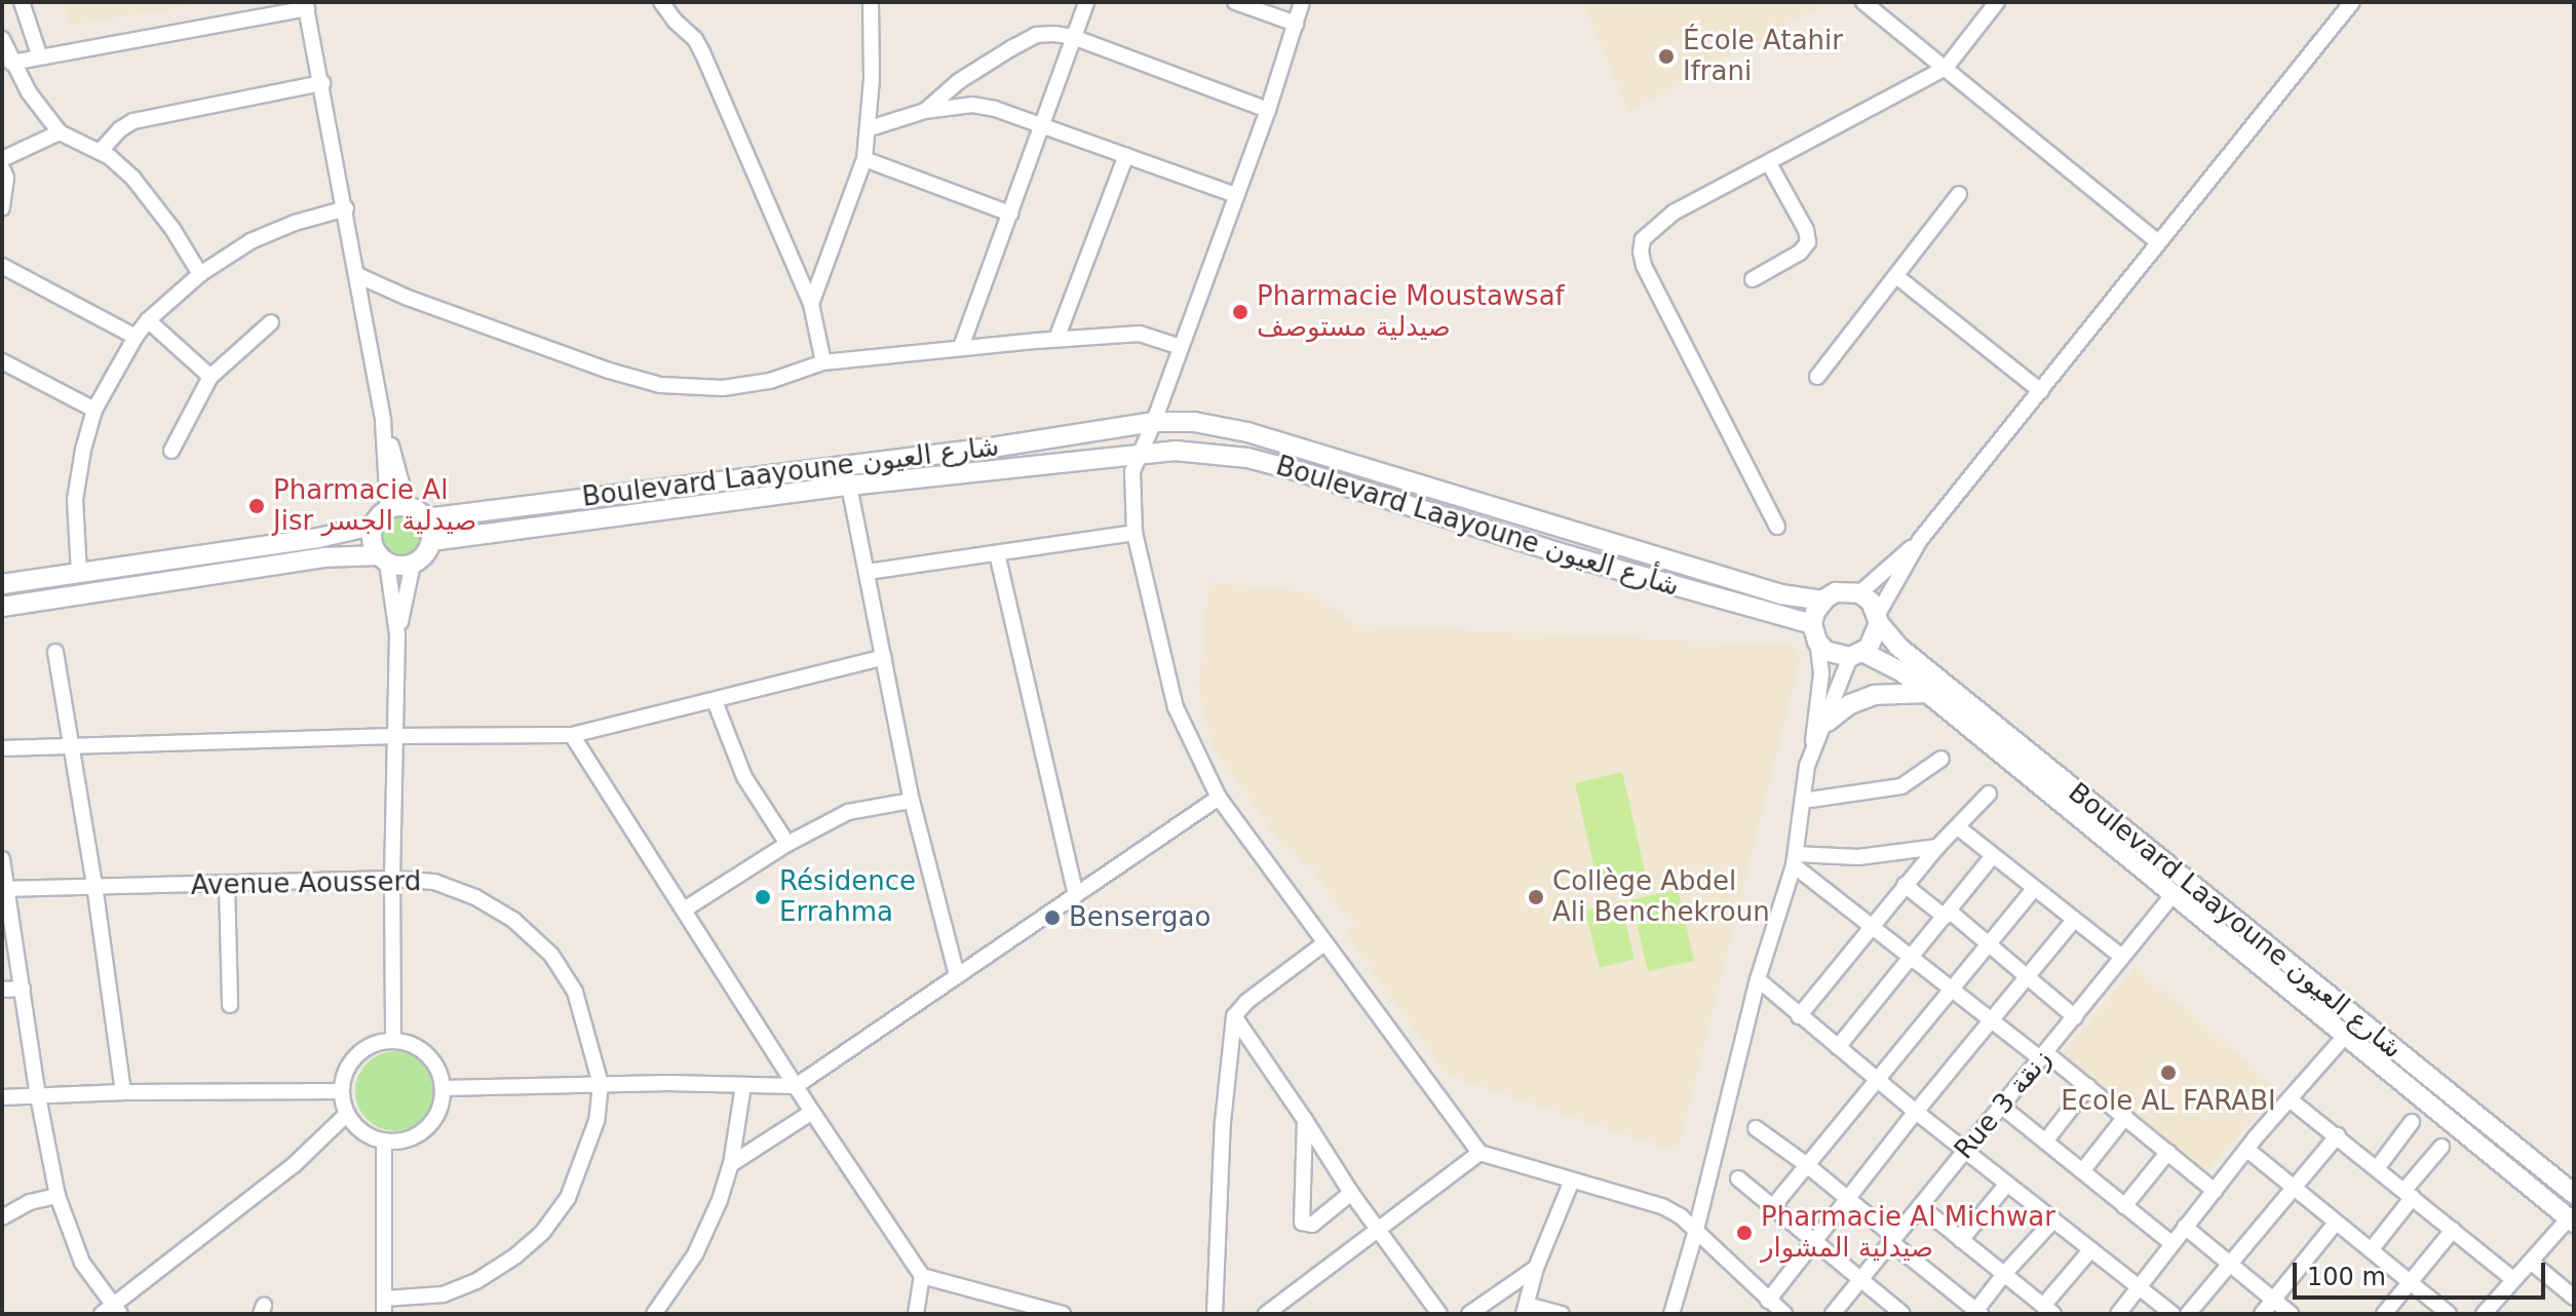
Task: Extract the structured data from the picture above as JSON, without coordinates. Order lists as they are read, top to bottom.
{
  "streets": {
    "street": [
      "Boulevard Laayoune شارع العيون",
      "Boulevard Laayoune شأرع العيون",
      "Avenue Aousserd",
      "Rue 3 زنقة"
    ]
  },
  "crossings": [
    ["Boulevard Laayoune شارع العيون", "Boulevard Laayoune شأرع العيون"],
    ["Boulevard Laayoune شارع العيون", "Rue 3 زنقة"]
  ],
  "places": [
    "École Atahir Ifrani",
    "Pharmacie Moustawsaf صيدلية مستوصف",
    "Pharmacie Al Jisr صيدلية الجسر",
    "Résidence Errahma",
    "Collège Abdel Ali Benchekroun",
    "Bensergao",
    "Ecole AL FARABI",
    "Pharmacie Al Michwar صيدلية المشوار"
  ],
  "scale_bar": "100 m"
}
